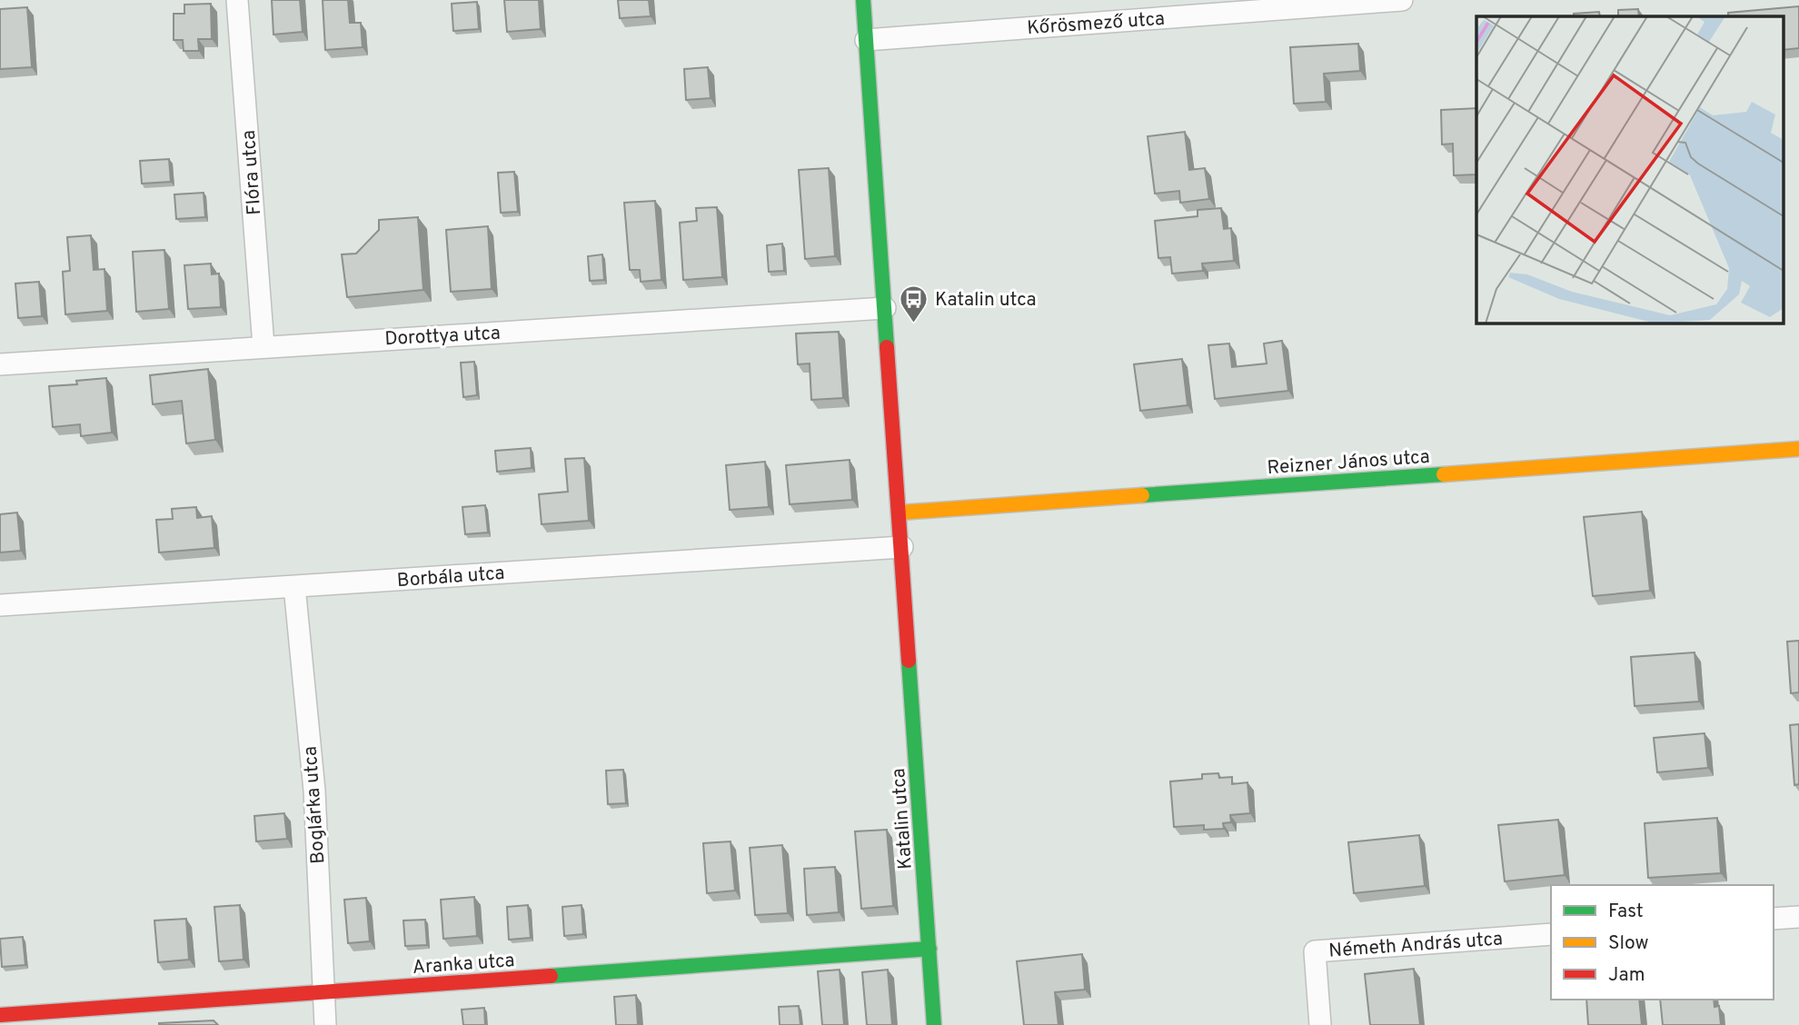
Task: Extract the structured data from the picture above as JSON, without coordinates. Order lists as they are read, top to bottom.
{
  "streets": {
    "street": [
      "Kőrösmező utca",
      "Flóra utca",
      "Dorottya utca",
      "Reizner János utca",
      "Borbála utca",
      "Boglárka utca",
      "Katalin utca",
      "Németh András utca",
      "Aranka utca"
    ]
  },
  "crossings": [
    ["Kőrösmező utca", "Katalin utca"],
    ["Flóra utca", "Dorottya utca"],
    ["Dorottya utca", "Katalin utca"],
    ["Reizner János utca", "Katalin utca"],
    ["Borbála utca", "Boglárka utca"],
    ["Borbála utca", "Katalin utca"],
    ["Boglárka utca", "Aranka utca"],
    ["Katalin utca", "Aranka utca"]
  ],
  "places": {
    "bus stop": ["Katalin utca"]
  },
  "legend": ["Fast", "Slow", "Jam"]
}
